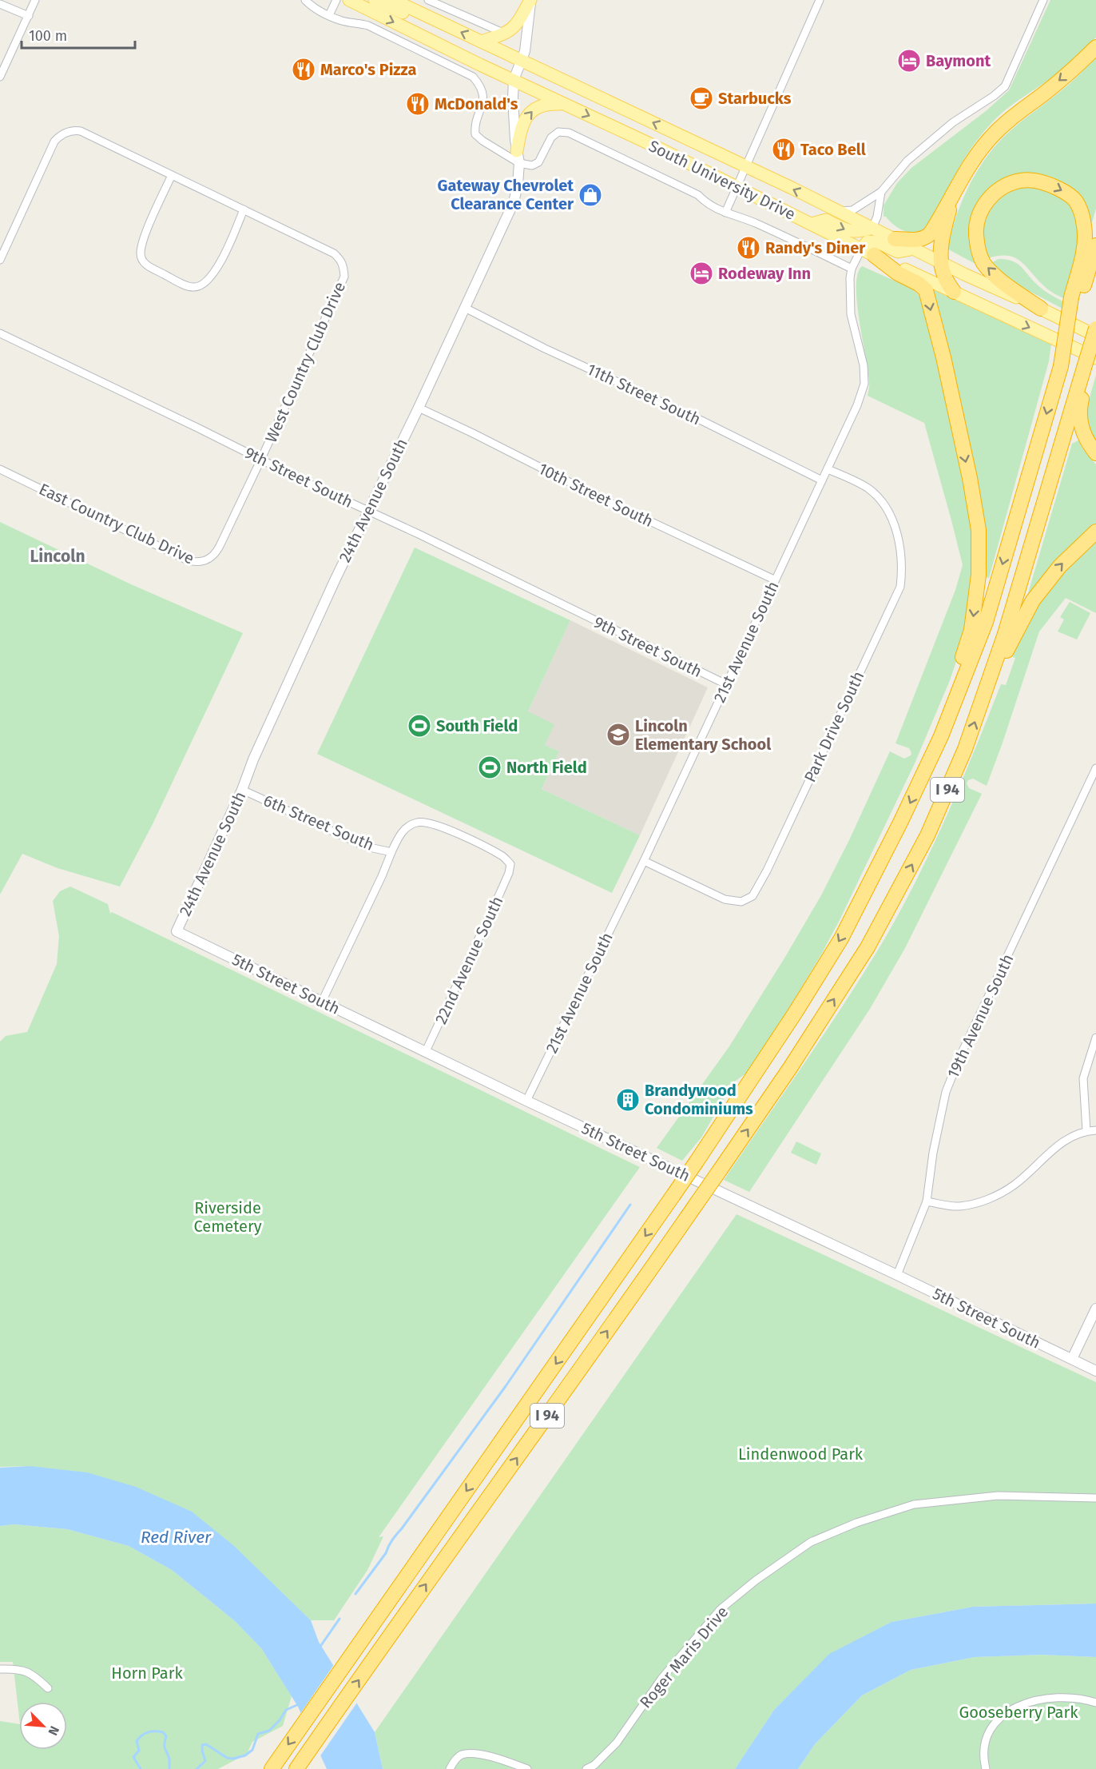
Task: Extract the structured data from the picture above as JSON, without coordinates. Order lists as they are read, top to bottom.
{
  "streets": {
    "highway": ["I 94"],
    "main road": ["South University Drive"],
    "street": [
      "West Country Club Drive",
      "11th Street South",
      "9th Street South",
      "10th Street South",
      "24th Avenue South",
      "East Country Club Drive",
      "21st Avenue South",
      "Park Drive South",
      "6th Street South",
      "22nd Avenue South",
      "5th Street South",
      "19th Avenue South",
      "Roger Maris Drive"
    ]
  },
  "crossings": [
    ["South University Drive", "24th Avenue South"],
    ["South University Drive", "21st Avenue South"],
    ["South University Drive", "I 94"],
    ["West Country Club Drive", "9th Street South"],
    ["West Country Club Drive", "East Country Club Drive"],
    ["11th Street South", "24th Avenue South"],
    ["11th Street South", "21st Avenue South"],
    ["9th Street South", "24th Avenue South"],
    ["9th Street South", "East Country Club Drive"],
    ["9th Street South", "21st Avenue South"],
    ["10th Street South", "24th Avenue South"],
    ["10th Street South", "21st Avenue South"],
    ["24th Avenue South", "6th Street South"],
    ["24th Avenue South", "5th Street South"],
    ["21st Avenue South", "Park Drive South"],
    ["21st Avenue South", "5th Street South"],
    ["6th Street South", "22nd Avenue South"],
    ["22nd Avenue South", "5th Street South"],
    ["5th Street South", "19th Avenue South"]
  ],
  "districts": ["Lincoln"],
  "water": ["Red River"],
  "parks": [
    "Riverside Cemetery",
    "Lindenwood Park",
    "Horn Park",
    "Gooseberry Park"
  ],
  "places": {
    "hotel": ["Baymont", "Rodeway Inn"],
    "restaurant": [
      "Marco's Pizza",
      "McDonald's",
      "Taco Bell",
      "Randy's Diner"
    ],
    "cafe": ["Starbucks"],
    "shop": ["Gateway Chevrolet Clearance Center"],
    "sports": ["South Field", "North Field"],
    "school or university": ["Lincoln Elementary School"],
    "building": ["Brandywood Condominiums"]
  },
  "scale_bar": "100 m",
  "north": "bottom right"
}
